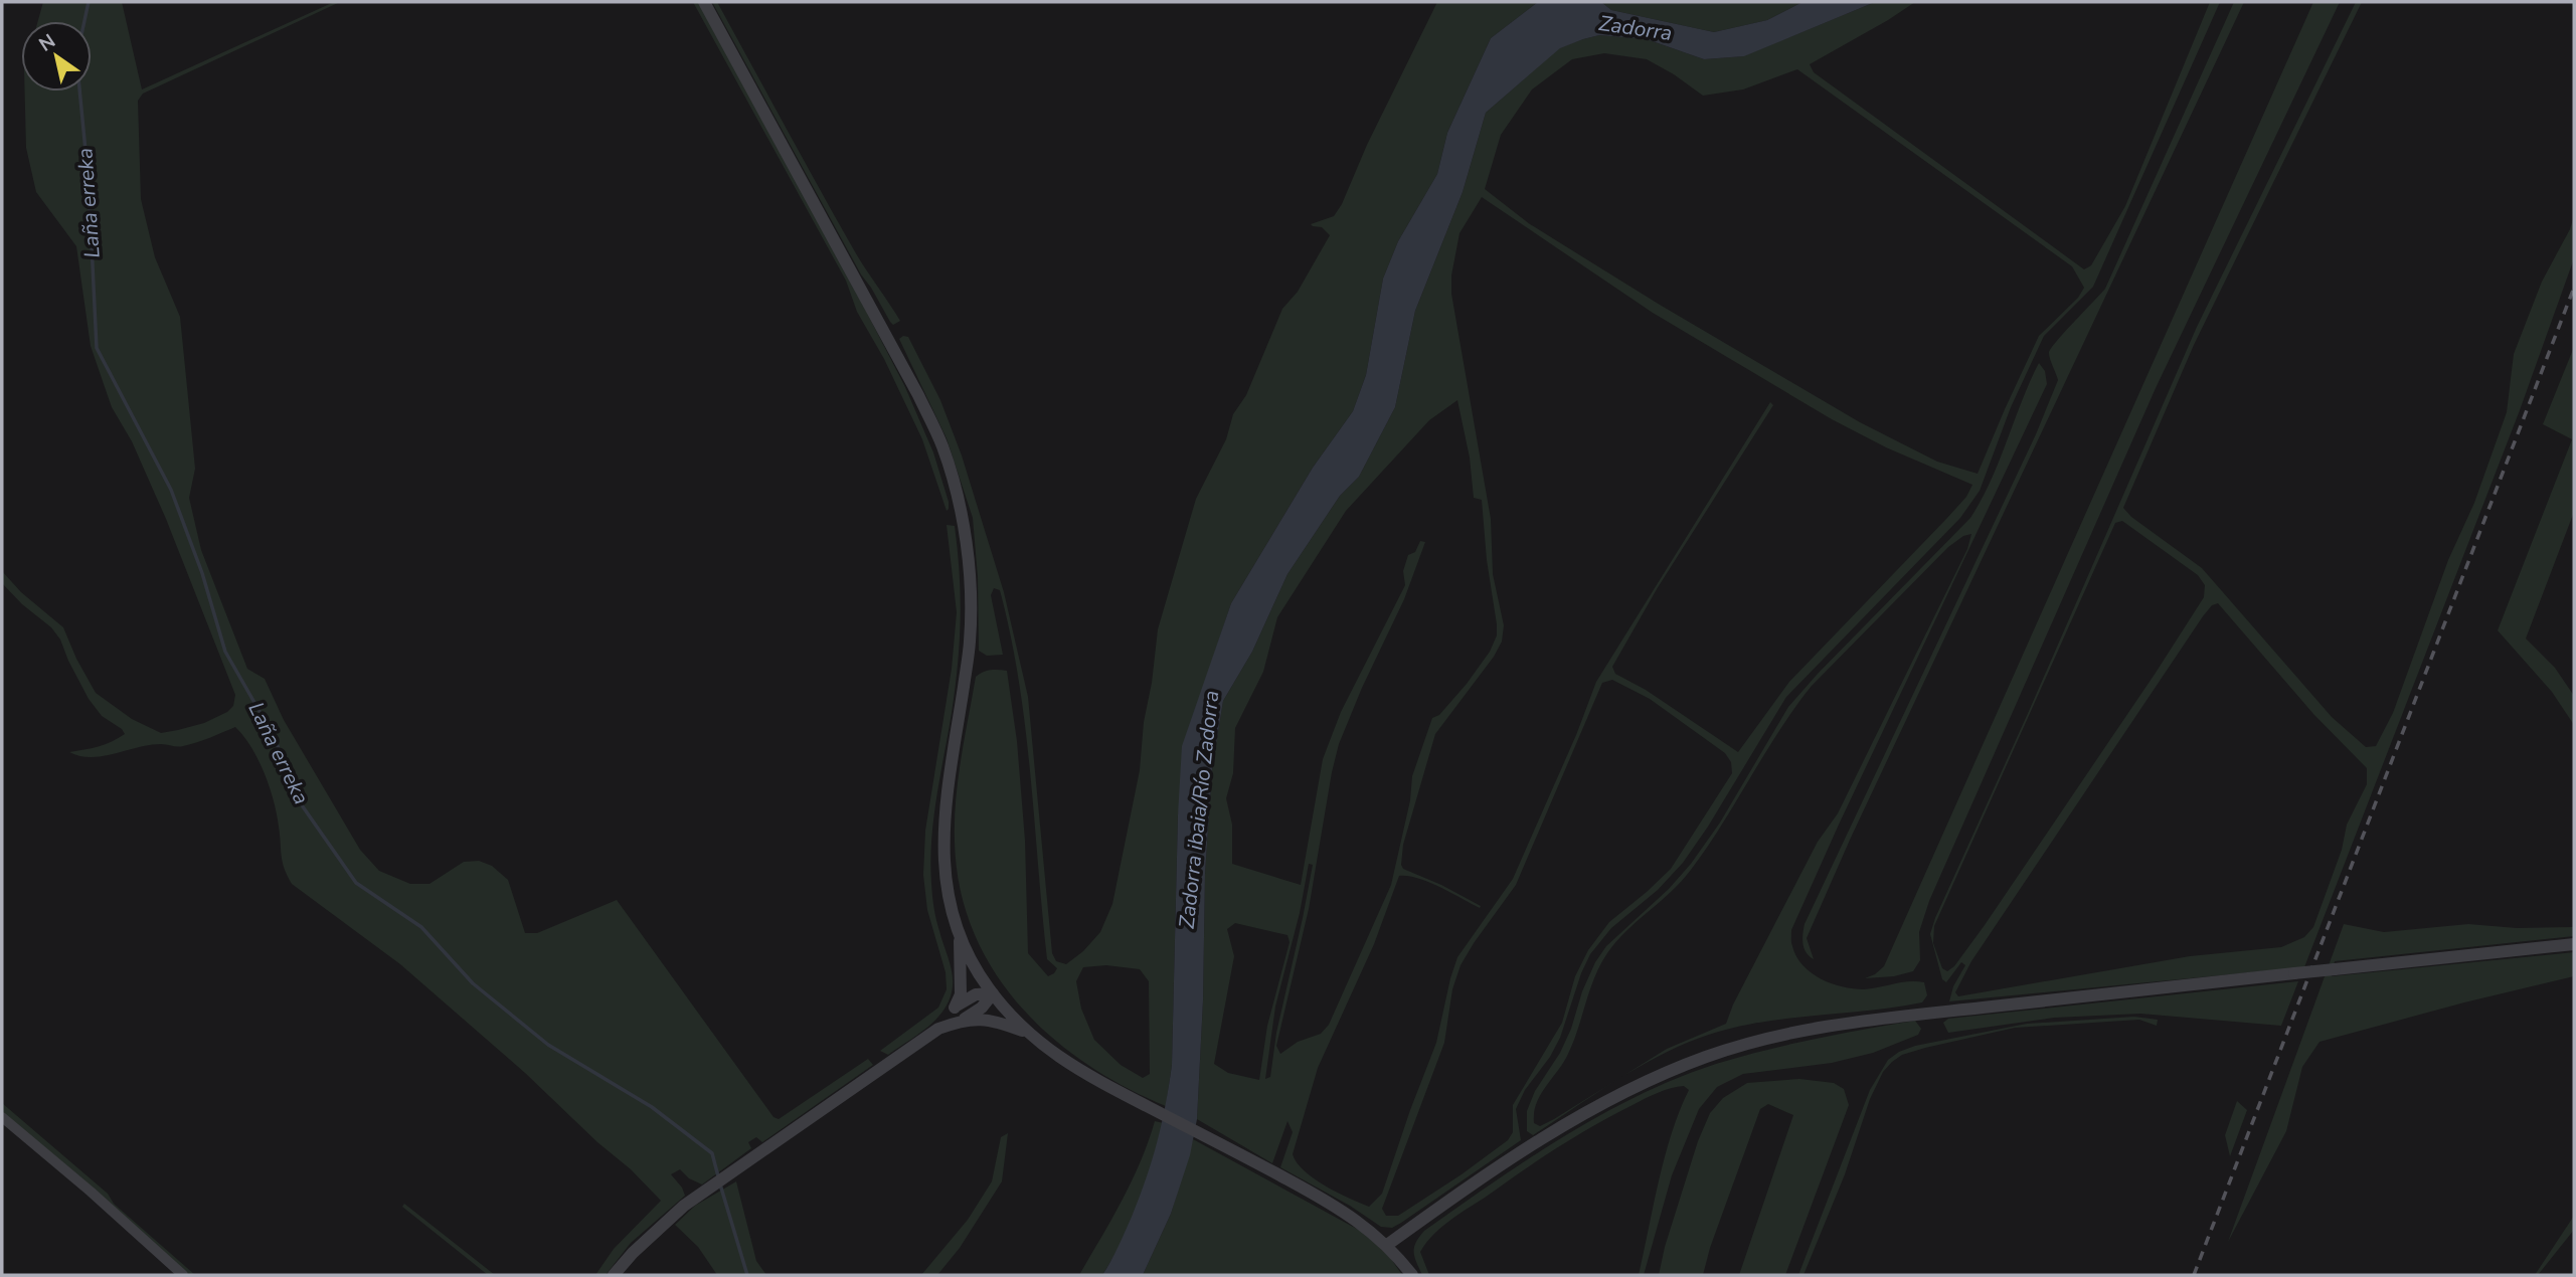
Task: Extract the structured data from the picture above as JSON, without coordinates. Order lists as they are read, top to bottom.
{
  "water": ["Zadorra", "Laña erreka", "Zadorra ibaia/Río Zadorra"],
  "north": "top left"
}
